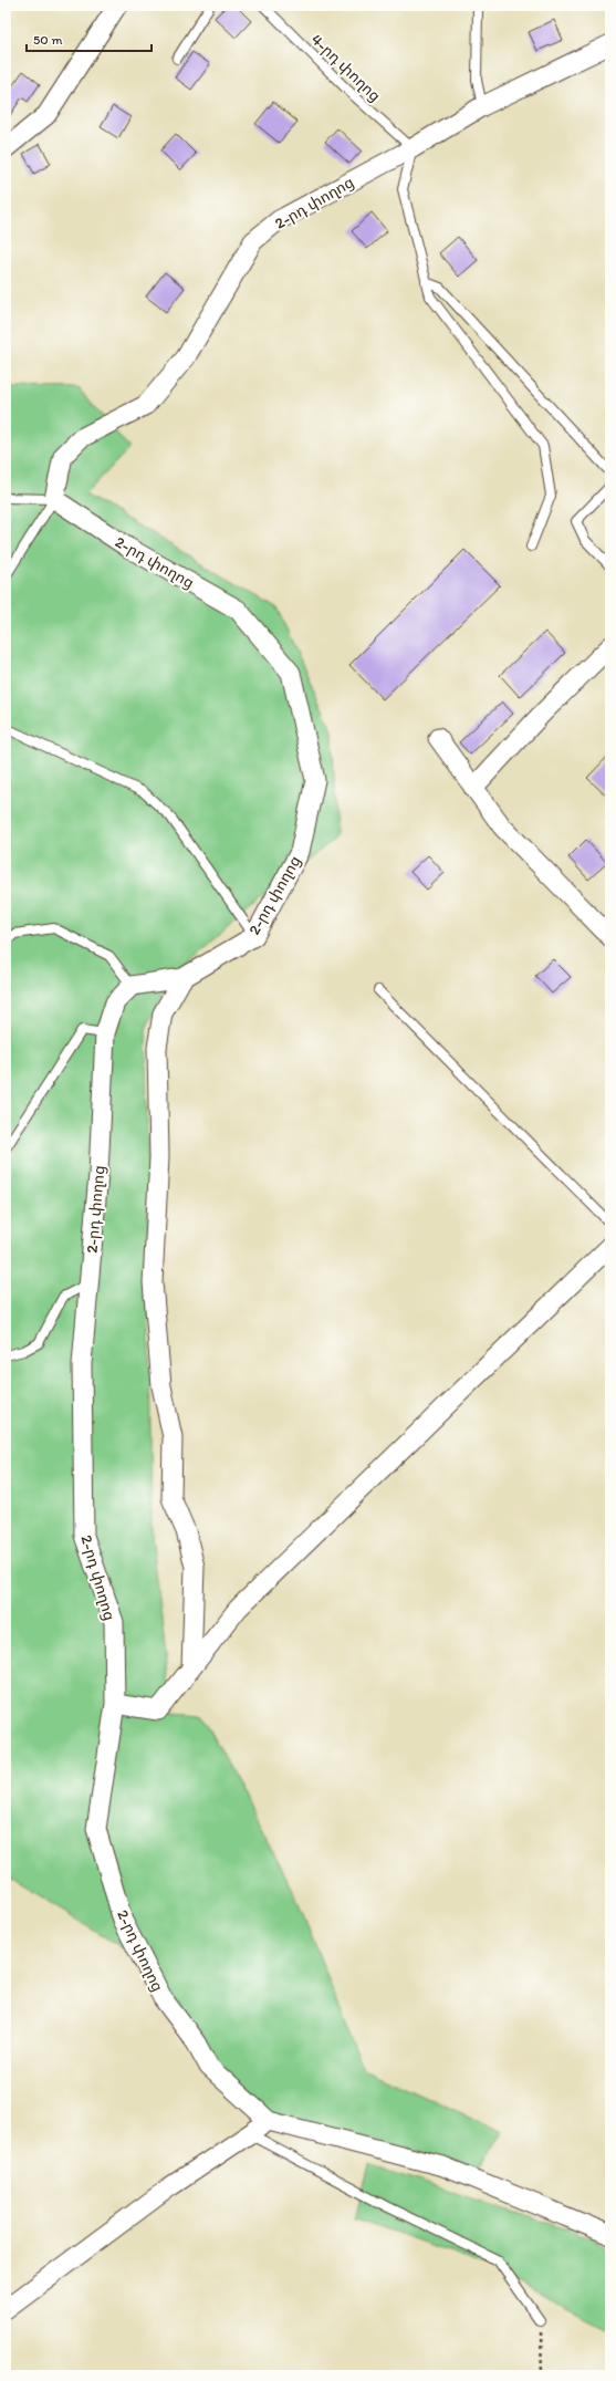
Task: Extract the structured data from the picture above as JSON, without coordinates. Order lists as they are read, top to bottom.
{
  "streets": {
    "street": ["2-րդ փողոց"],
    "lane": ["4-րդ փողոց"]
  },
  "crossings": [
    ["4-րդ փողոց", "2-րդ փողոց"]
  ],
  "scale_bar": "50 m"
}
